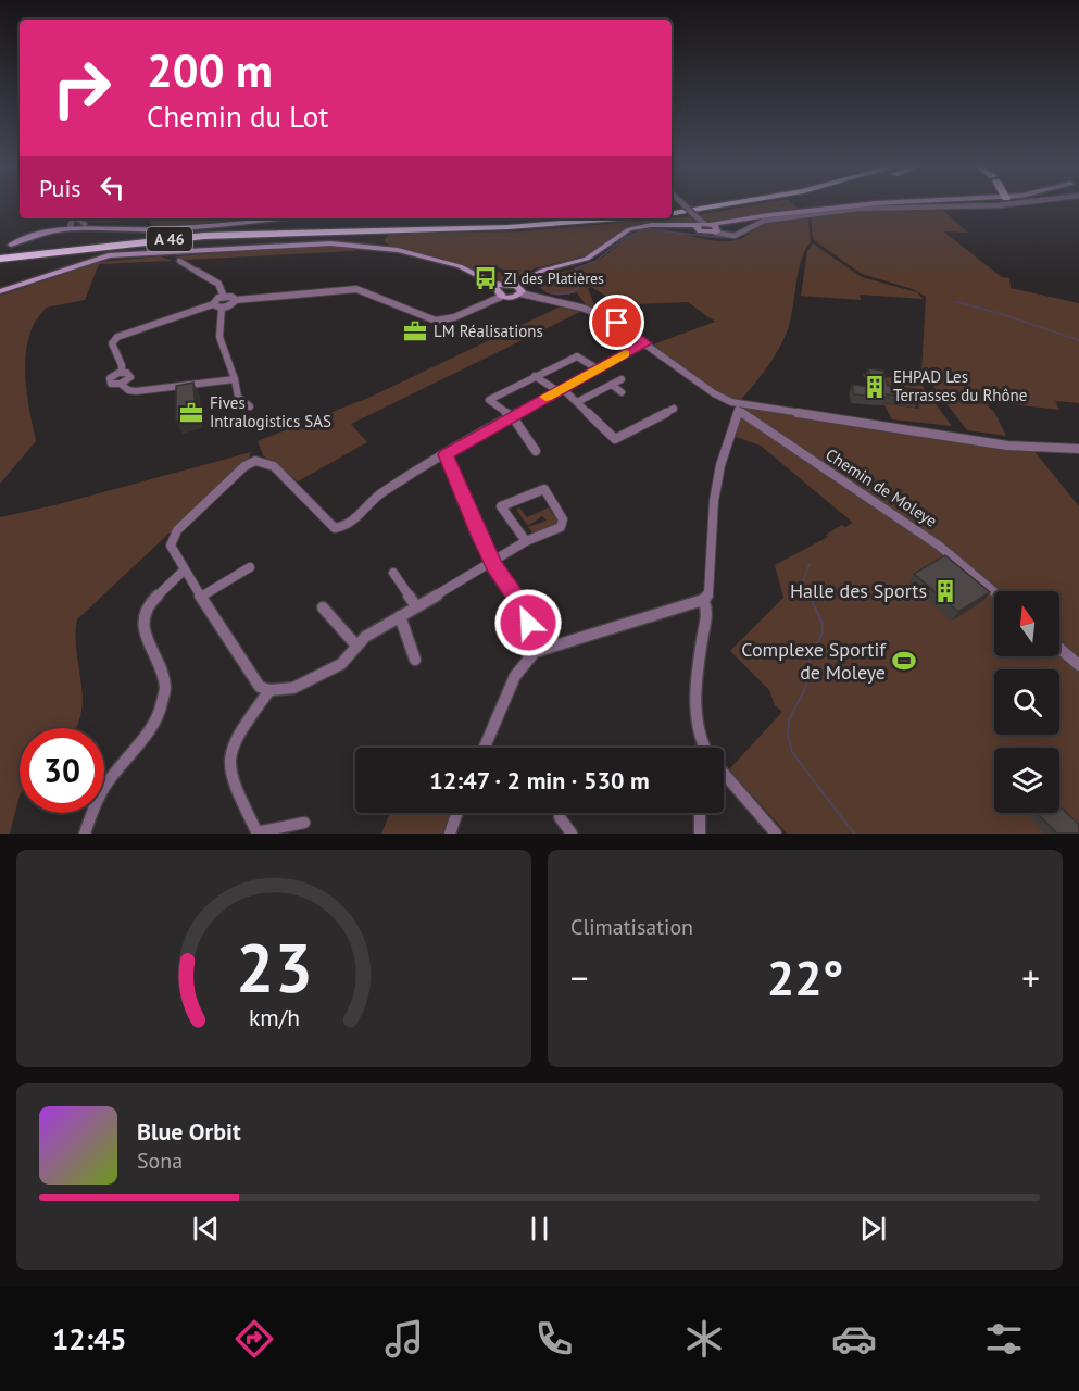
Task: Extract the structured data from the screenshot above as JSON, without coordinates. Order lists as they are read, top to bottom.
{
  "streets": {
    "highway": ["A 46"],
    "street": ["Chemin de Moleye"]
  },
  "places": {
    "bus stop": ["ZI des Platières"],
    "office": ["LM Réalisations", "Fives Intralogistics SAS"],
    "building": ["EHPAD Les Terrasses du Rhône", "Halle des Sports"],
    "sports": ["Complexe Sportif de Moleye"]
  },
  "north": "top",
  "page": {
    "turn": ["200 m", "Chemin du Lot"],
    "then": "Puis",
    "limit": "30",
    "trip": "12:47 · 2 min · 530 m",
    "tile": "Climatisation",
    "heat": ["−", "22°", "+"],
    "song": ["Blue Orbit", "Sona"],
    "tabs": "12:45",
    "gauge": ["23", "km/h"]
  }
}
